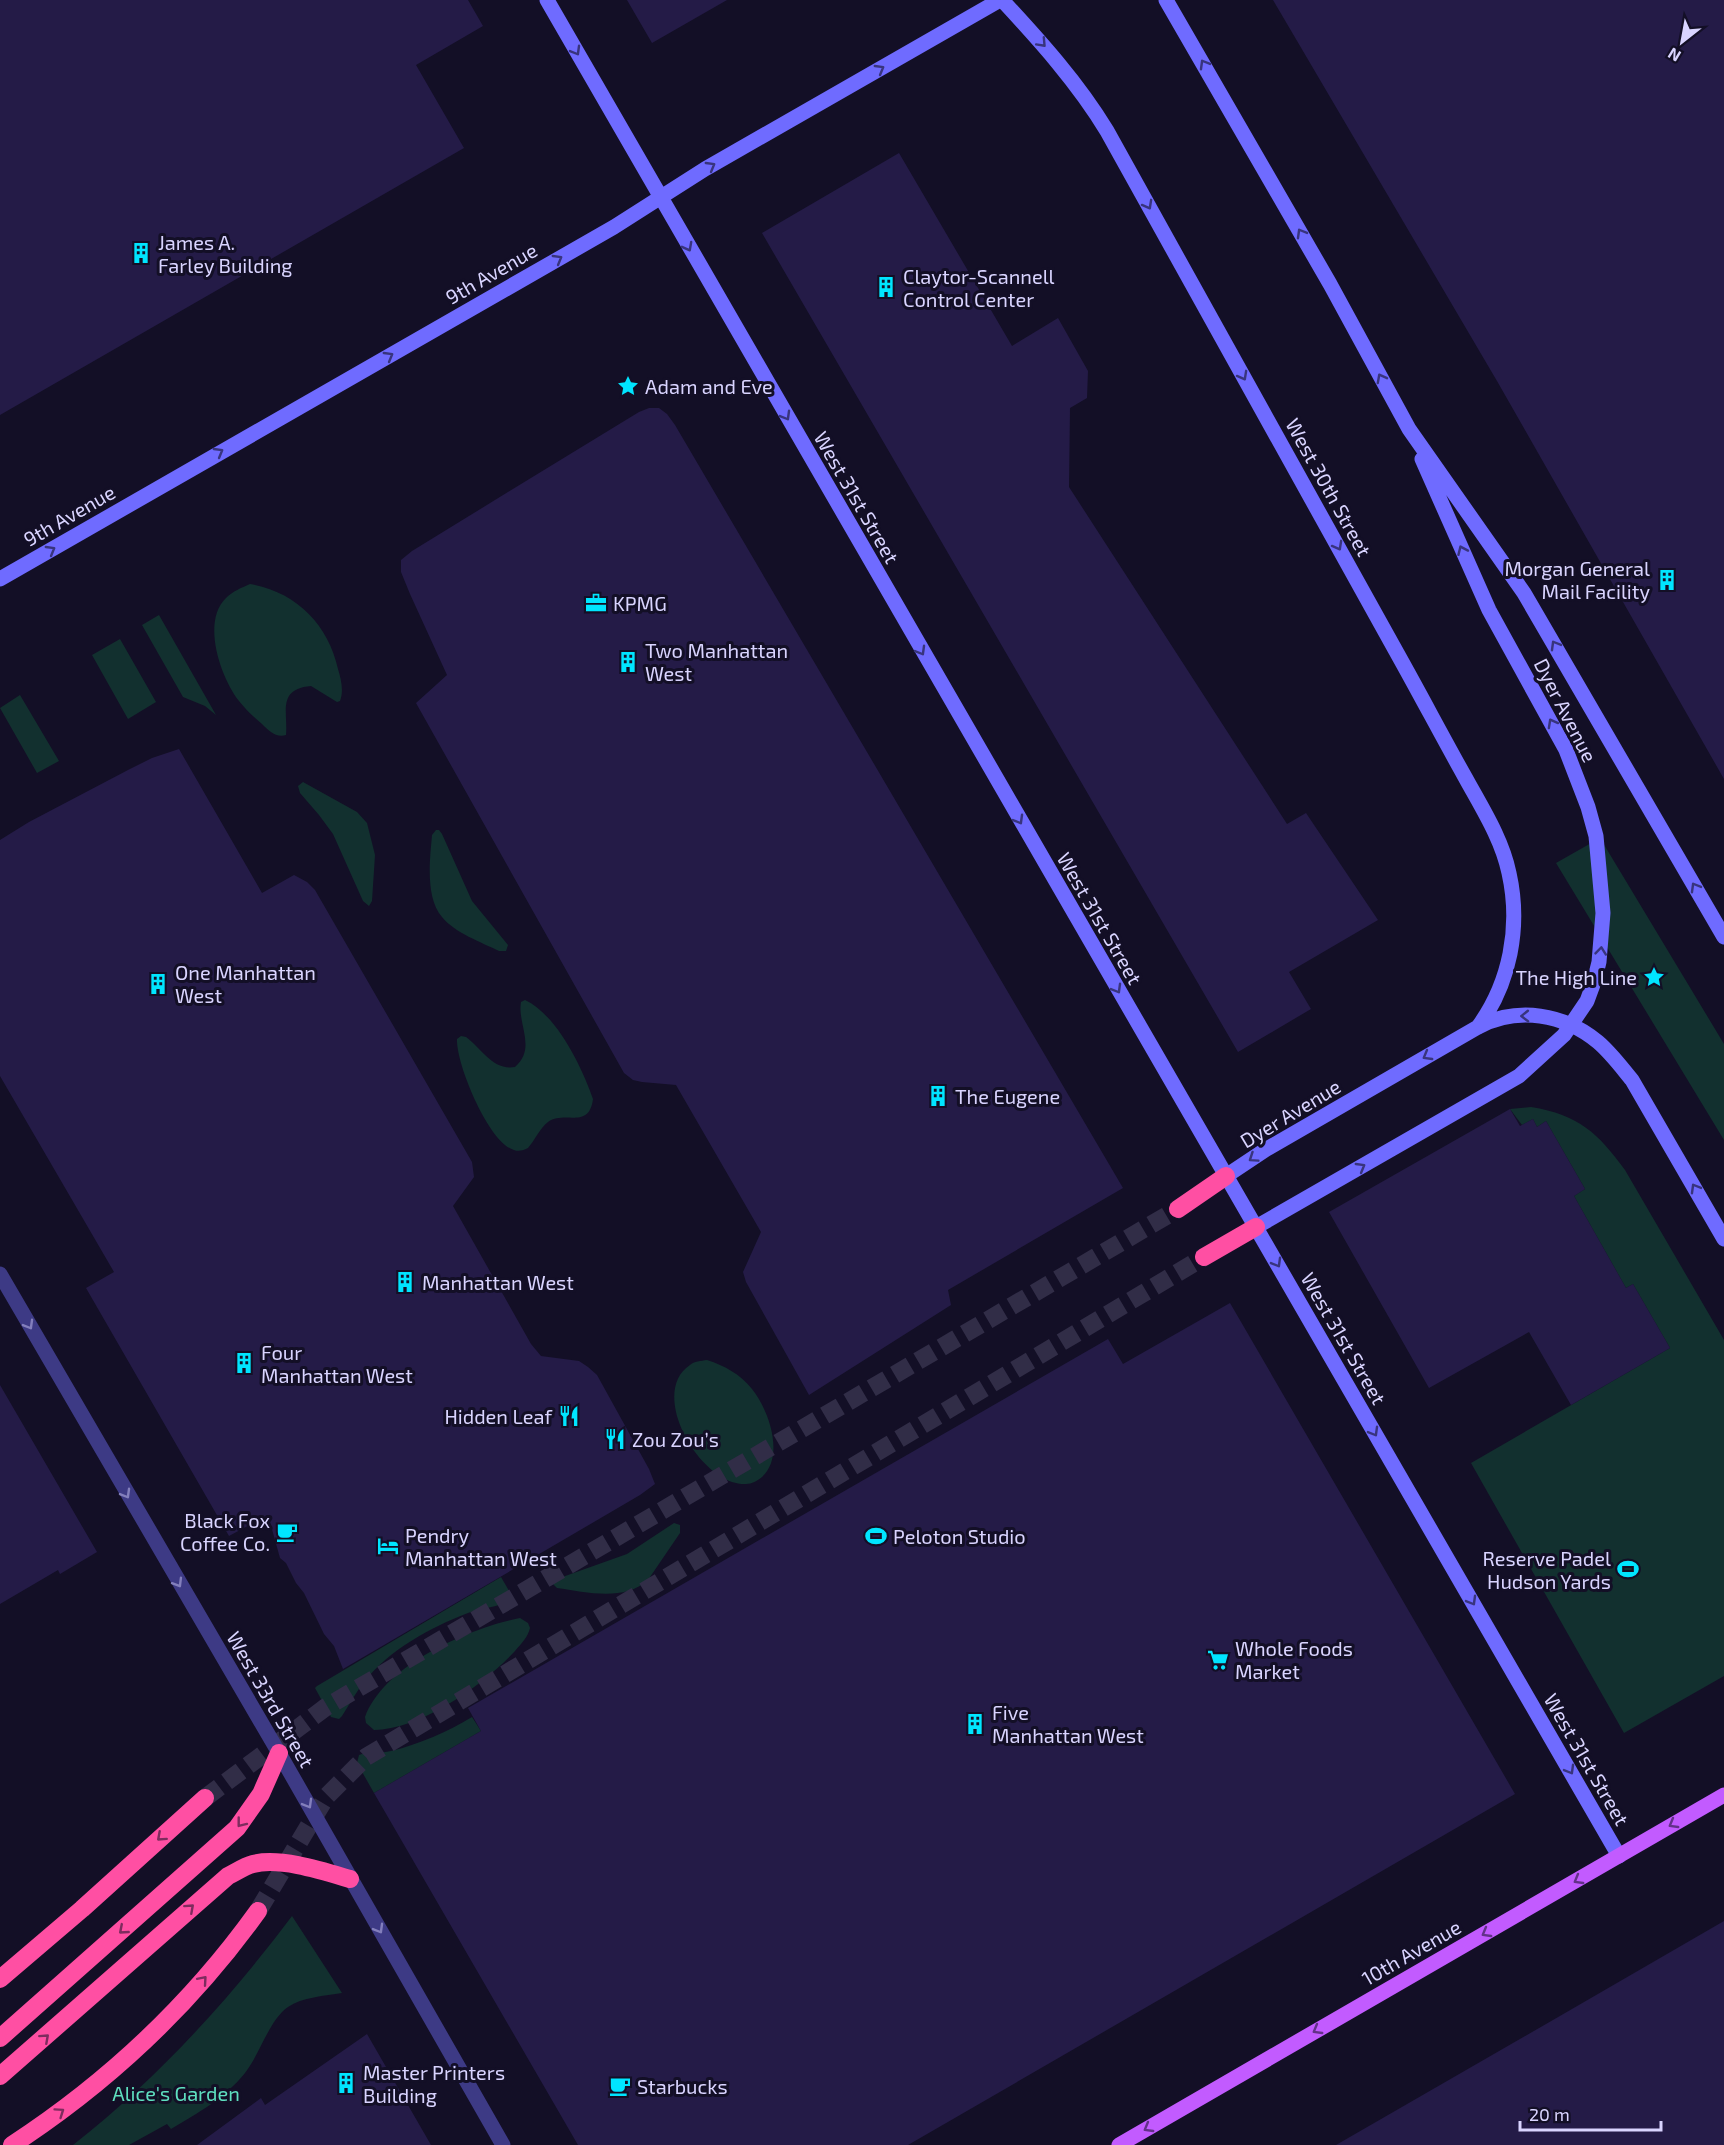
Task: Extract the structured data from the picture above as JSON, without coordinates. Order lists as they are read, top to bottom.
{
  "streets": {
    "main road": [
      "9th Avenue",
      "West 30th Street",
      "West 31st Street",
      "Dyer Avenue",
      "10th Avenue"
    ],
    "street": ["West 33rd Street"]
  },
  "crossings": [
    ["9th Avenue", "West 30th Street"],
    ["9th Avenue", "West 31st Street"],
    ["West 30th Street", "Dyer Avenue"],
    ["West 31st Street", "Dyer Avenue"],
    ["West 31st Street", "10th Avenue"]
  ],
  "one_way": [
    "9th Avenue",
    "West 31st Street",
    "West 33rd Street",
    "10th Avenue"
  ],
  "parks": ["Alice's Garden"],
  "places": {
    "building": [
      "James A. Farley Building",
      "Claytor-Scannell Control Center",
      "Morgan General Mail Facility",
      "Two Manhattan West",
      "One Manhattan West",
      "The Eugene",
      "Manhattan West",
      "Four Manhattan West",
      "Five Manhattan West",
      "Master Printers Building"
    ],
    "place": ["Adam and Eve", "The High Line"],
    "office": ["KPMG"],
    "restaurant": ["Hidden Leaf", "Zou Zou’s"],
    "cafe": ["Black Fox Coffee Co.", "Starbucks"],
    "sports": ["Peloton Studio", "Reserve Padel Hudson Yards"],
    "hotel": ["Pendry Manhattan West"],
    "supermarket": ["Whole Foods Market"]
  },
  "scale_bar": "20 m",
  "north": "bottom left"
}
